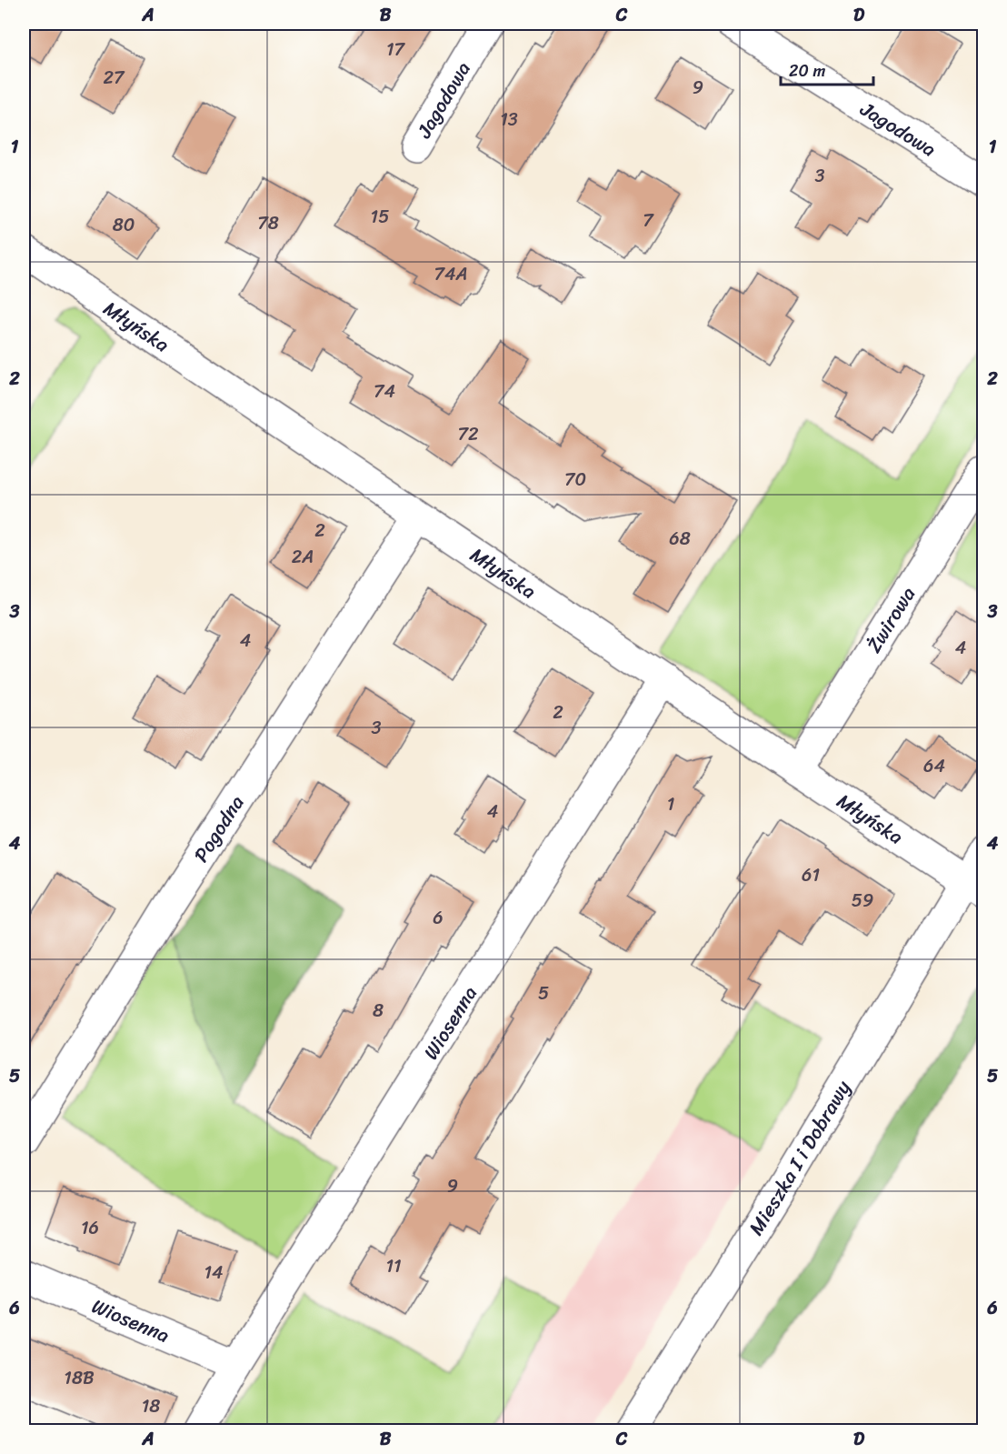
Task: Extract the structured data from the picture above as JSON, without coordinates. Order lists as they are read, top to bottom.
{
  "streets": {
    "street": [
      "Jagodowa",
      "Młyńska",
      "Żwirowa",
      "Pogodna",
      "Wiosenna",
      "Mieszka I i Dobrawy"
    ]
  },
  "crossings": [
    ["Młyńska", "Żwirowa"],
    ["Młyńska", "Pogodna"],
    ["Młyńska", "Wiosenna"],
    ["Młyńska", "Mieszka I i Dobrawy"]
  ],
  "house_numbers": [
    "17",
    "27",
    "9",
    "13",
    "3",
    "15",
    "7",
    "78",
    "80",
    "74A",
    "74",
    "72",
    "70",
    "2",
    "68",
    "2A",
    "4",
    "4",
    "2",
    "3",
    "64",
    "1",
    "4",
    "61",
    "59",
    "6",
    "5",
    "8",
    "9",
    "16",
    "11",
    "14",
    "18B",
    "18"
  ],
  "scale_bar": "20 m",
  "grid": {
    "columns": [
      "A",
      "B",
      "C",
      "D"
    ],
    "rows": [
      "1",
      "2",
      "3",
      "4",
      "5",
      "6"
    ]
  }
}
